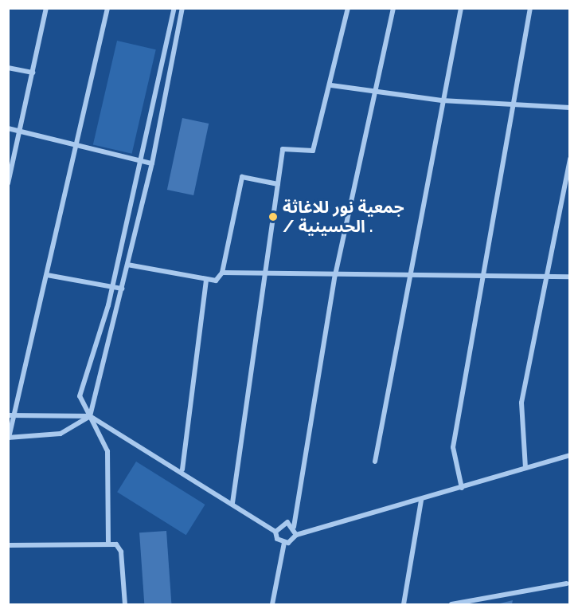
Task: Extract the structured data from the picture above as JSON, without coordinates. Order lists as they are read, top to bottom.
{
  "places": ["جمعية نور للاغاثة / الحسينية ."]
}
